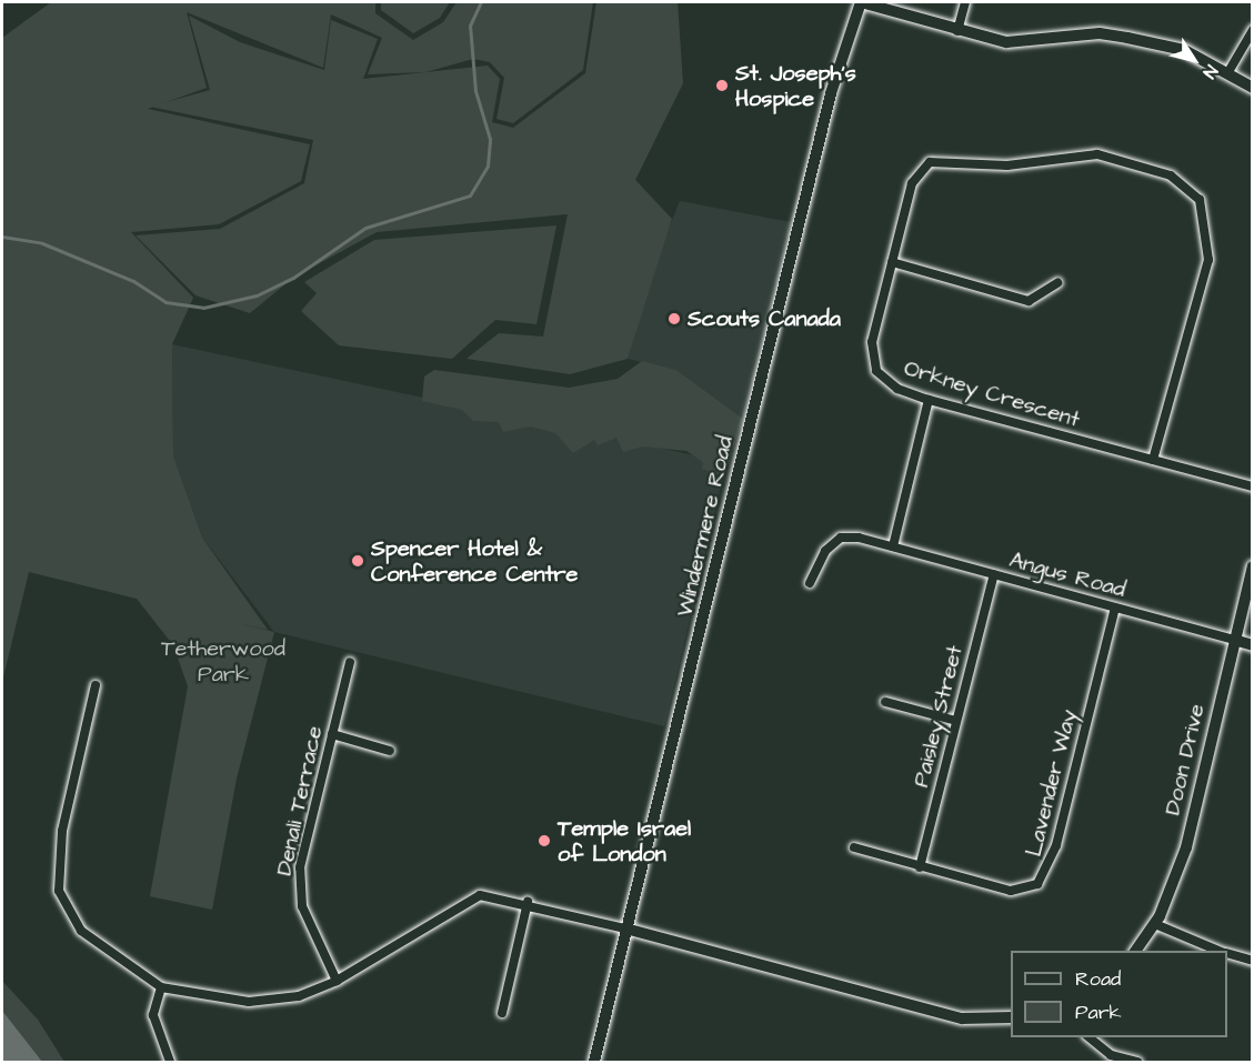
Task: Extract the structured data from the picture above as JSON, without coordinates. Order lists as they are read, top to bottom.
{
  "streets": {
    "street": [
      "Orkney Crescent",
      "Windermere Road",
      "Angus Road",
      "Paisley Street",
      "Doon Drive",
      "Lavender Way",
      "Denali Terrace"
    ]
  },
  "crossings": [
    ["Angus Road", "Paisley Street"],
    ["Angus Road", "Doon Drive"],
    ["Angus Road", "Lavender Way"],
    ["Paisley Street", "Lavender Way"]
  ],
  "parks": ["Tetherwood Park"],
  "places": [
    "St. Joseph's Hospice",
    "Scouts Canada",
    "Spencer Hotel & Conference Centre",
    "Temple Israel of London"
  ],
  "legend": ["Road", "Park"],
  "north": "bottom right"
}
